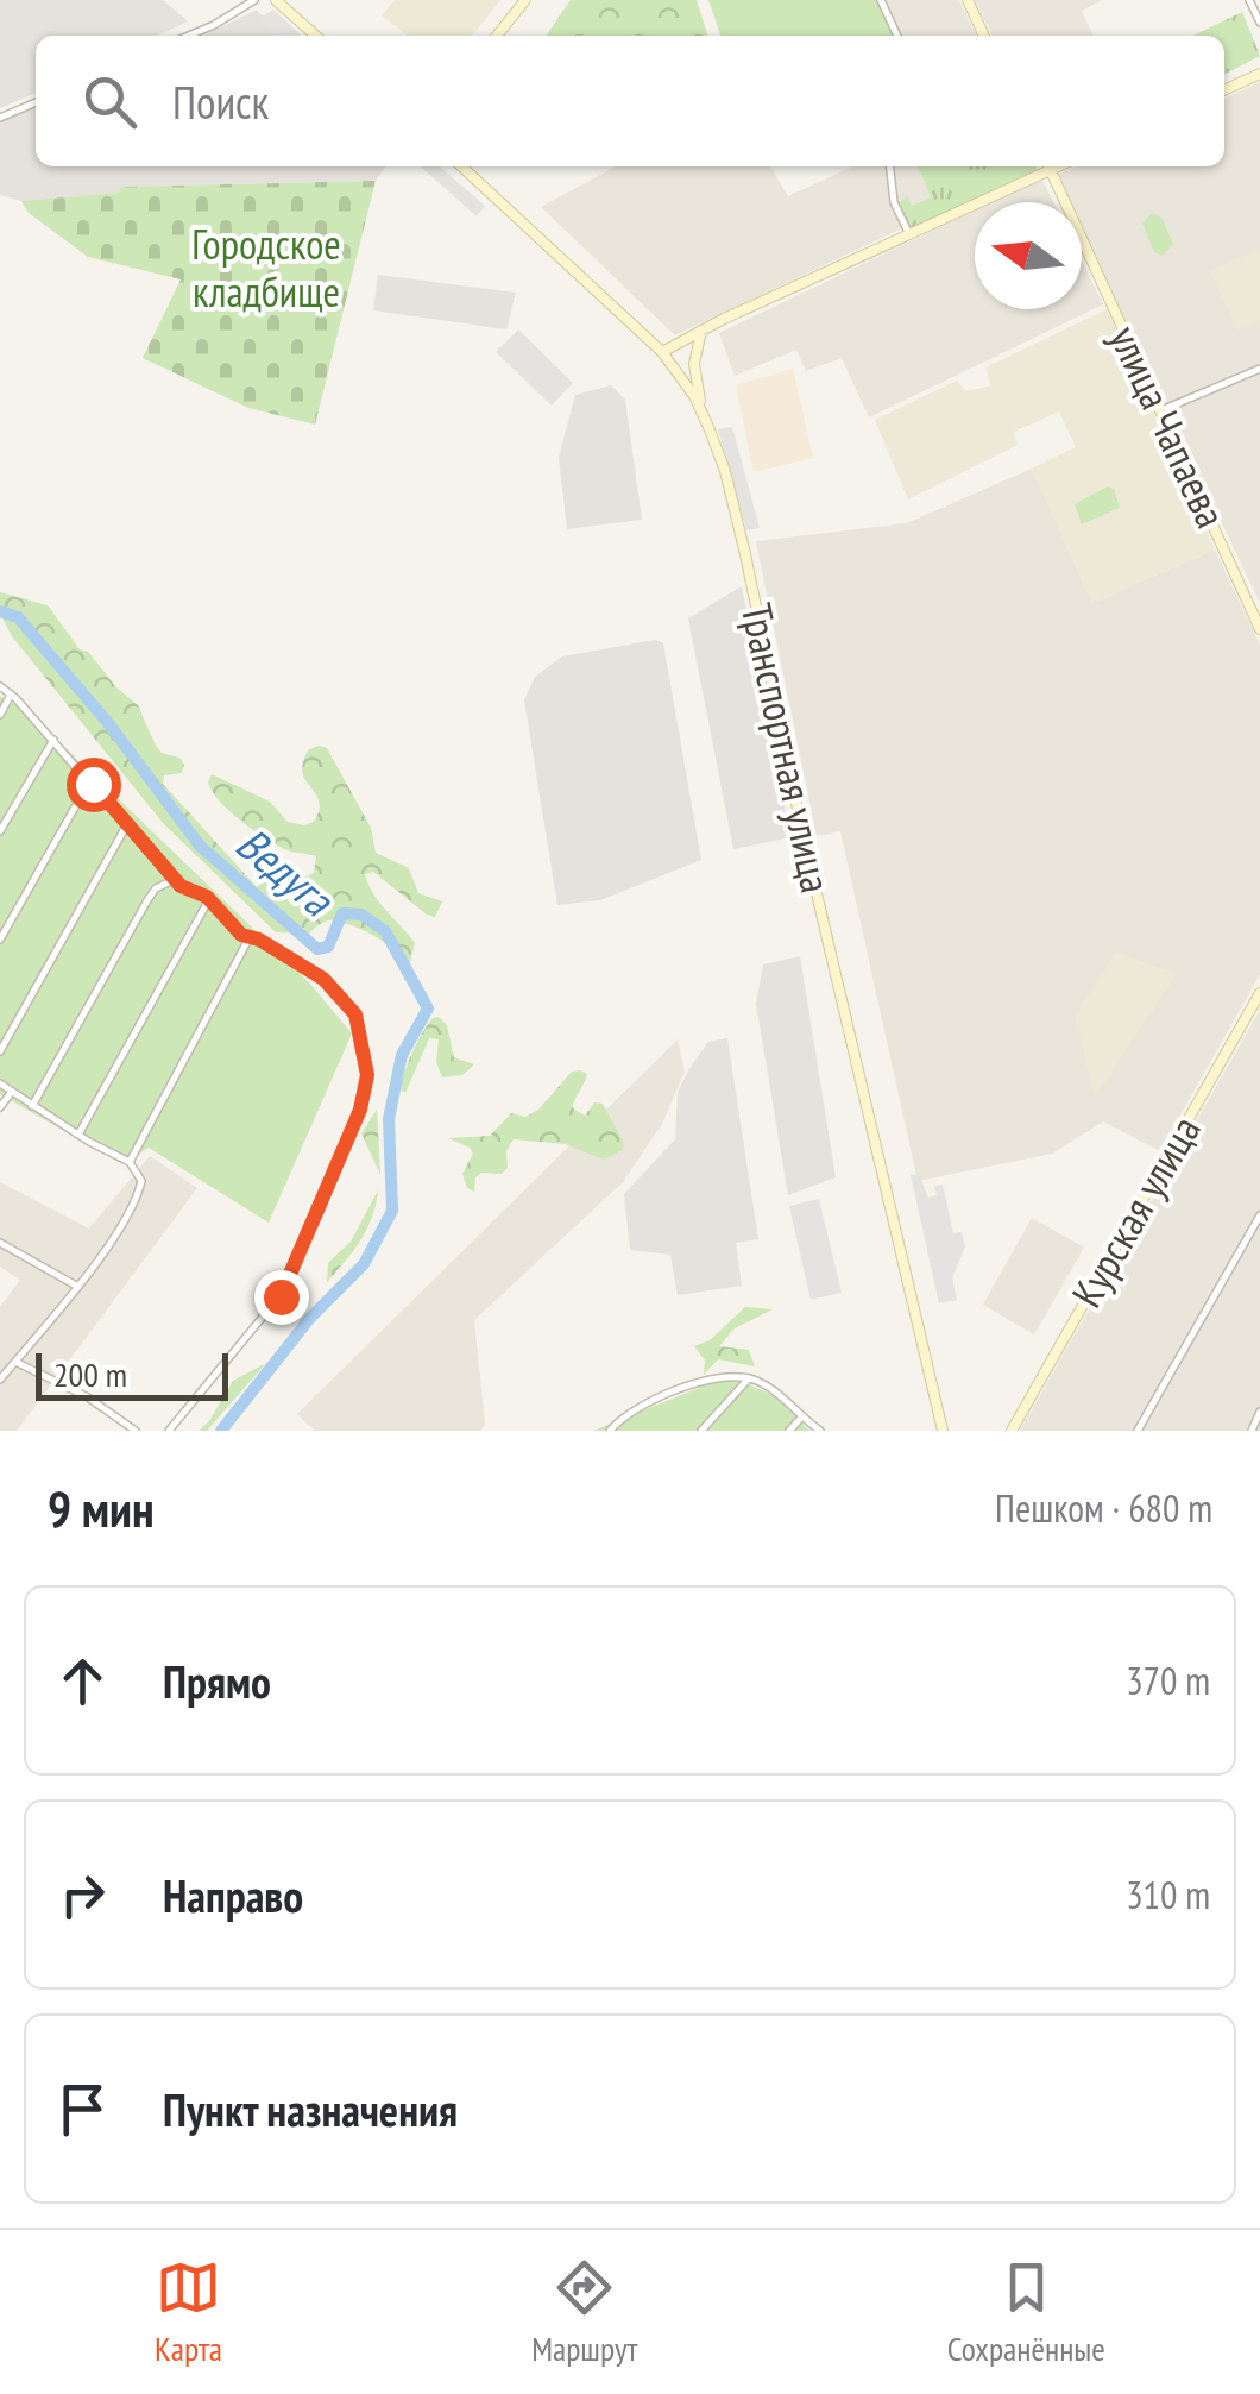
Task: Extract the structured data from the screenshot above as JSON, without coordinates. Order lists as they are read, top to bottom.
{
  "streets": {
    "street": ["улица Чапаева", "Транспортная улица", "Курская улица"]
  },
  "water": ["Ведуга"],
  "parks": ["Городское кладбище"],
  "scale_bar": "200 m",
  "north": "left",
  "page": {
    "search": "Поиск",
    "scale": "200 m",
    "heading": ["9 мин", "Пешком · 680 m"],
    "list": [
      ["Прямо", "370 m"],
      ["Направо", "310 m"],
      "Пункт назначения"
    ],
    "nav": ["Карта", "Маршрут", "Сохранённые"]
  }
}
